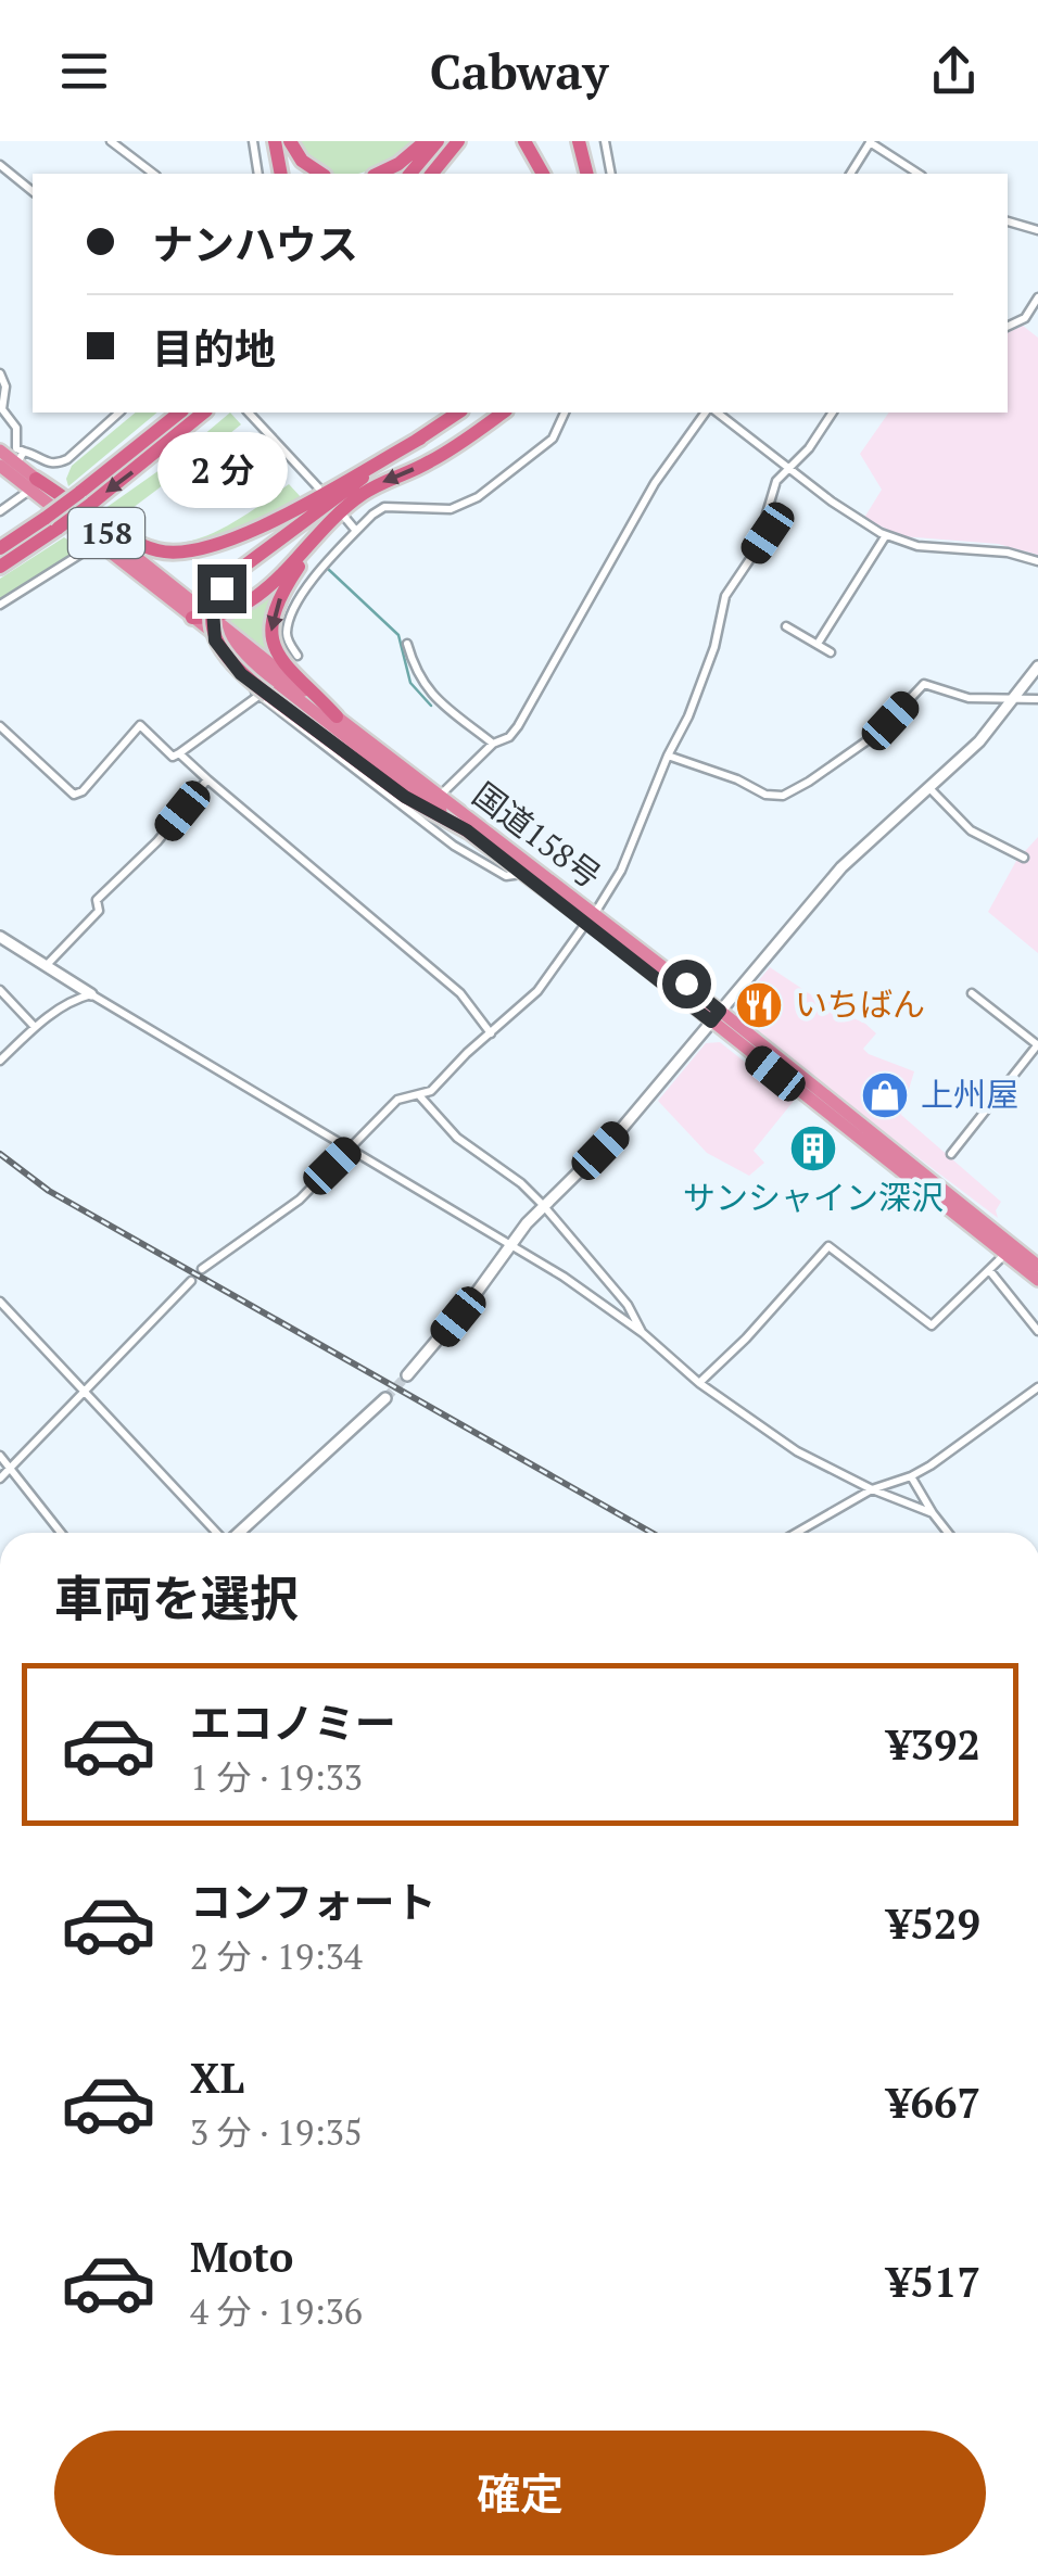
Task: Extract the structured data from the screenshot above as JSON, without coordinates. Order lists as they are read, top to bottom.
{
  "streets": {
    "highway": ["158", "国道158号"]
  },
  "places": {
    "restaurant": ["いちばん"],
    "shop": ["上州屋"],
    "building": ["サンシャイン深沢"]
  },
  "page": {
    "header": "Cabway",
    "banner": ["ナンハウス", "目的地"],
    "bubble": "2 分",
    "heading": "車両を選択",
    "list": [
      {
        "name": "エコノミー",
        "note": "1 分 · 19:33",
        "value": "¥392"
      },
      {
        "name": "コンフォート",
        "note": "2 分 · 19:34",
        "value": "¥529"
      },
      {
        "name": "XL",
        "note": "3 分 · 19:35",
        "value": "¥667"
      },
      {
        "name": "Moto",
        "note": "4 分 · 19:36",
        "value": "¥517"
      }
    ],
    "buttons": "確定"
  }
}
